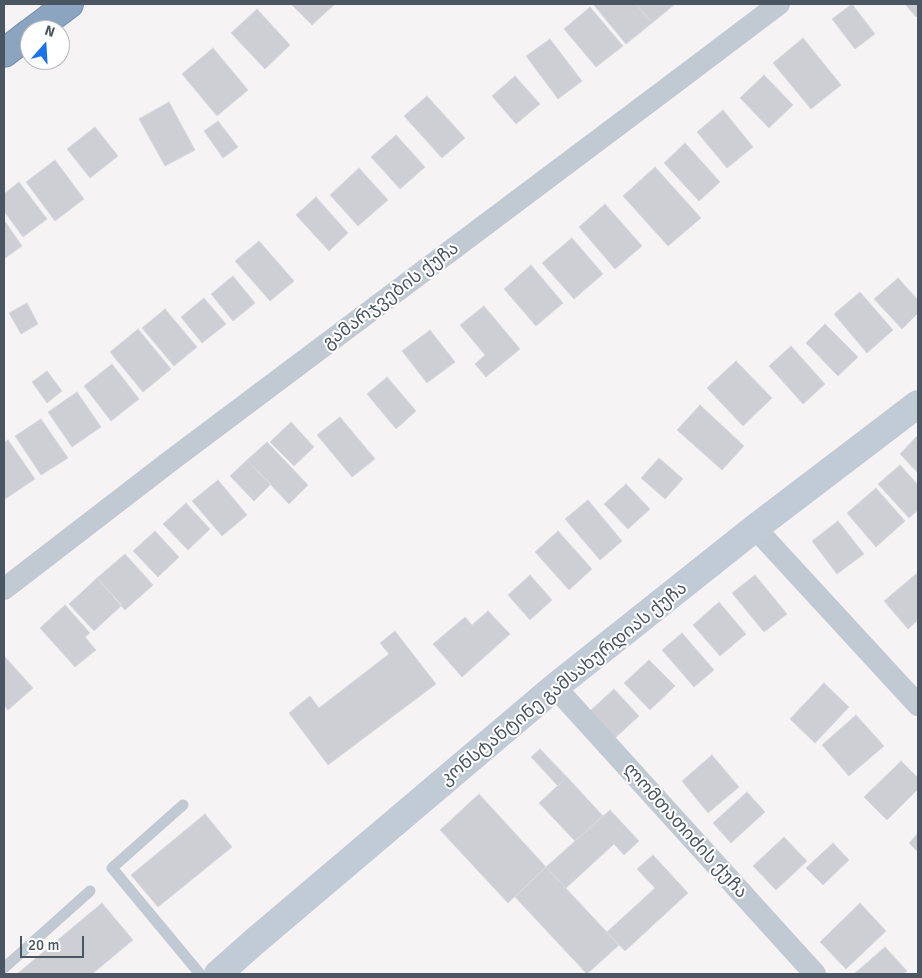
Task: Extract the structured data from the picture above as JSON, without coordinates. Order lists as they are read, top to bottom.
{
  "streets": {
    "main road": ["კონსტანტინე გამსახურდიას ქუჩა"],
    "street": ["გამარჯვების ქუჩა", "ლომთათიძის ქუჩა"]
  },
  "crossings": [
    ["კონსტანტინე გამსახურდიას ქუჩა", "ლომთათიძის ქუჩა"]
  ],
  "scale_bar": "20 m",
  "north": "top"
}
